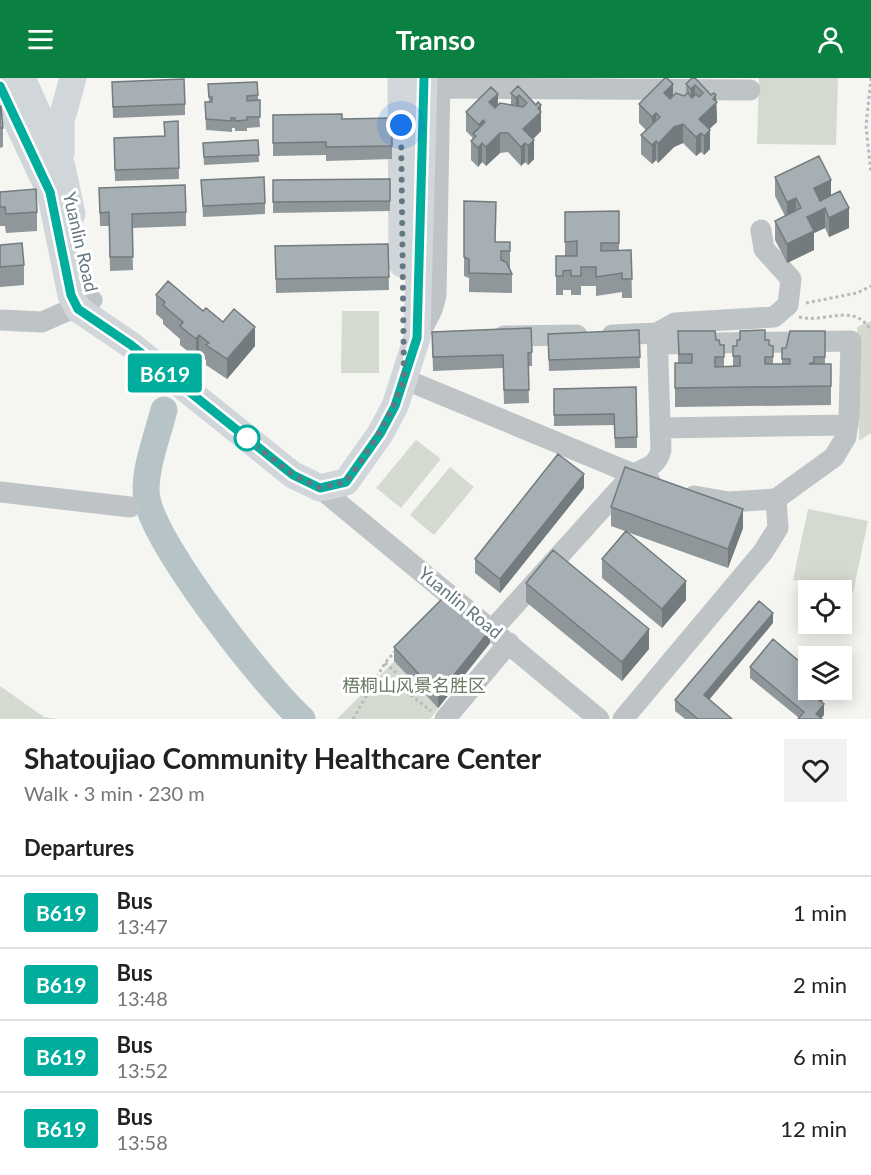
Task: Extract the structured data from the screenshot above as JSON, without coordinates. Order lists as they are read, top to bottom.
{
  "streets": {
    "main road": ["Yuanlin Road"]
  },
  "parks": ["梧桐山风景名胜区"],
  "lines": ["bus line B619"],
  "page": {
    "header": "Transo",
    "on_map": "B619",
    "heading": [
      ["Shatoujiao Community Healthcare Center", "Walk · 3 min · 230 m"],
      "Departures"
    ],
    "list": [
      {
        "mark": "B619",
        "name": "Bus",
        "note": "13:47",
        "value": "1 min"
      },
      {
        "mark": "B619",
        "name": "Bus",
        "note": "13:48",
        "value": "2 min"
      },
      {
        "mark": "B619",
        "name": "Bus",
        "note": "13:52",
        "value": "6 min"
      },
      {
        "mark": "B619",
        "name": "Bus",
        "note": "13:58",
        "value": "12 min"
      }
    ]
  }
}
